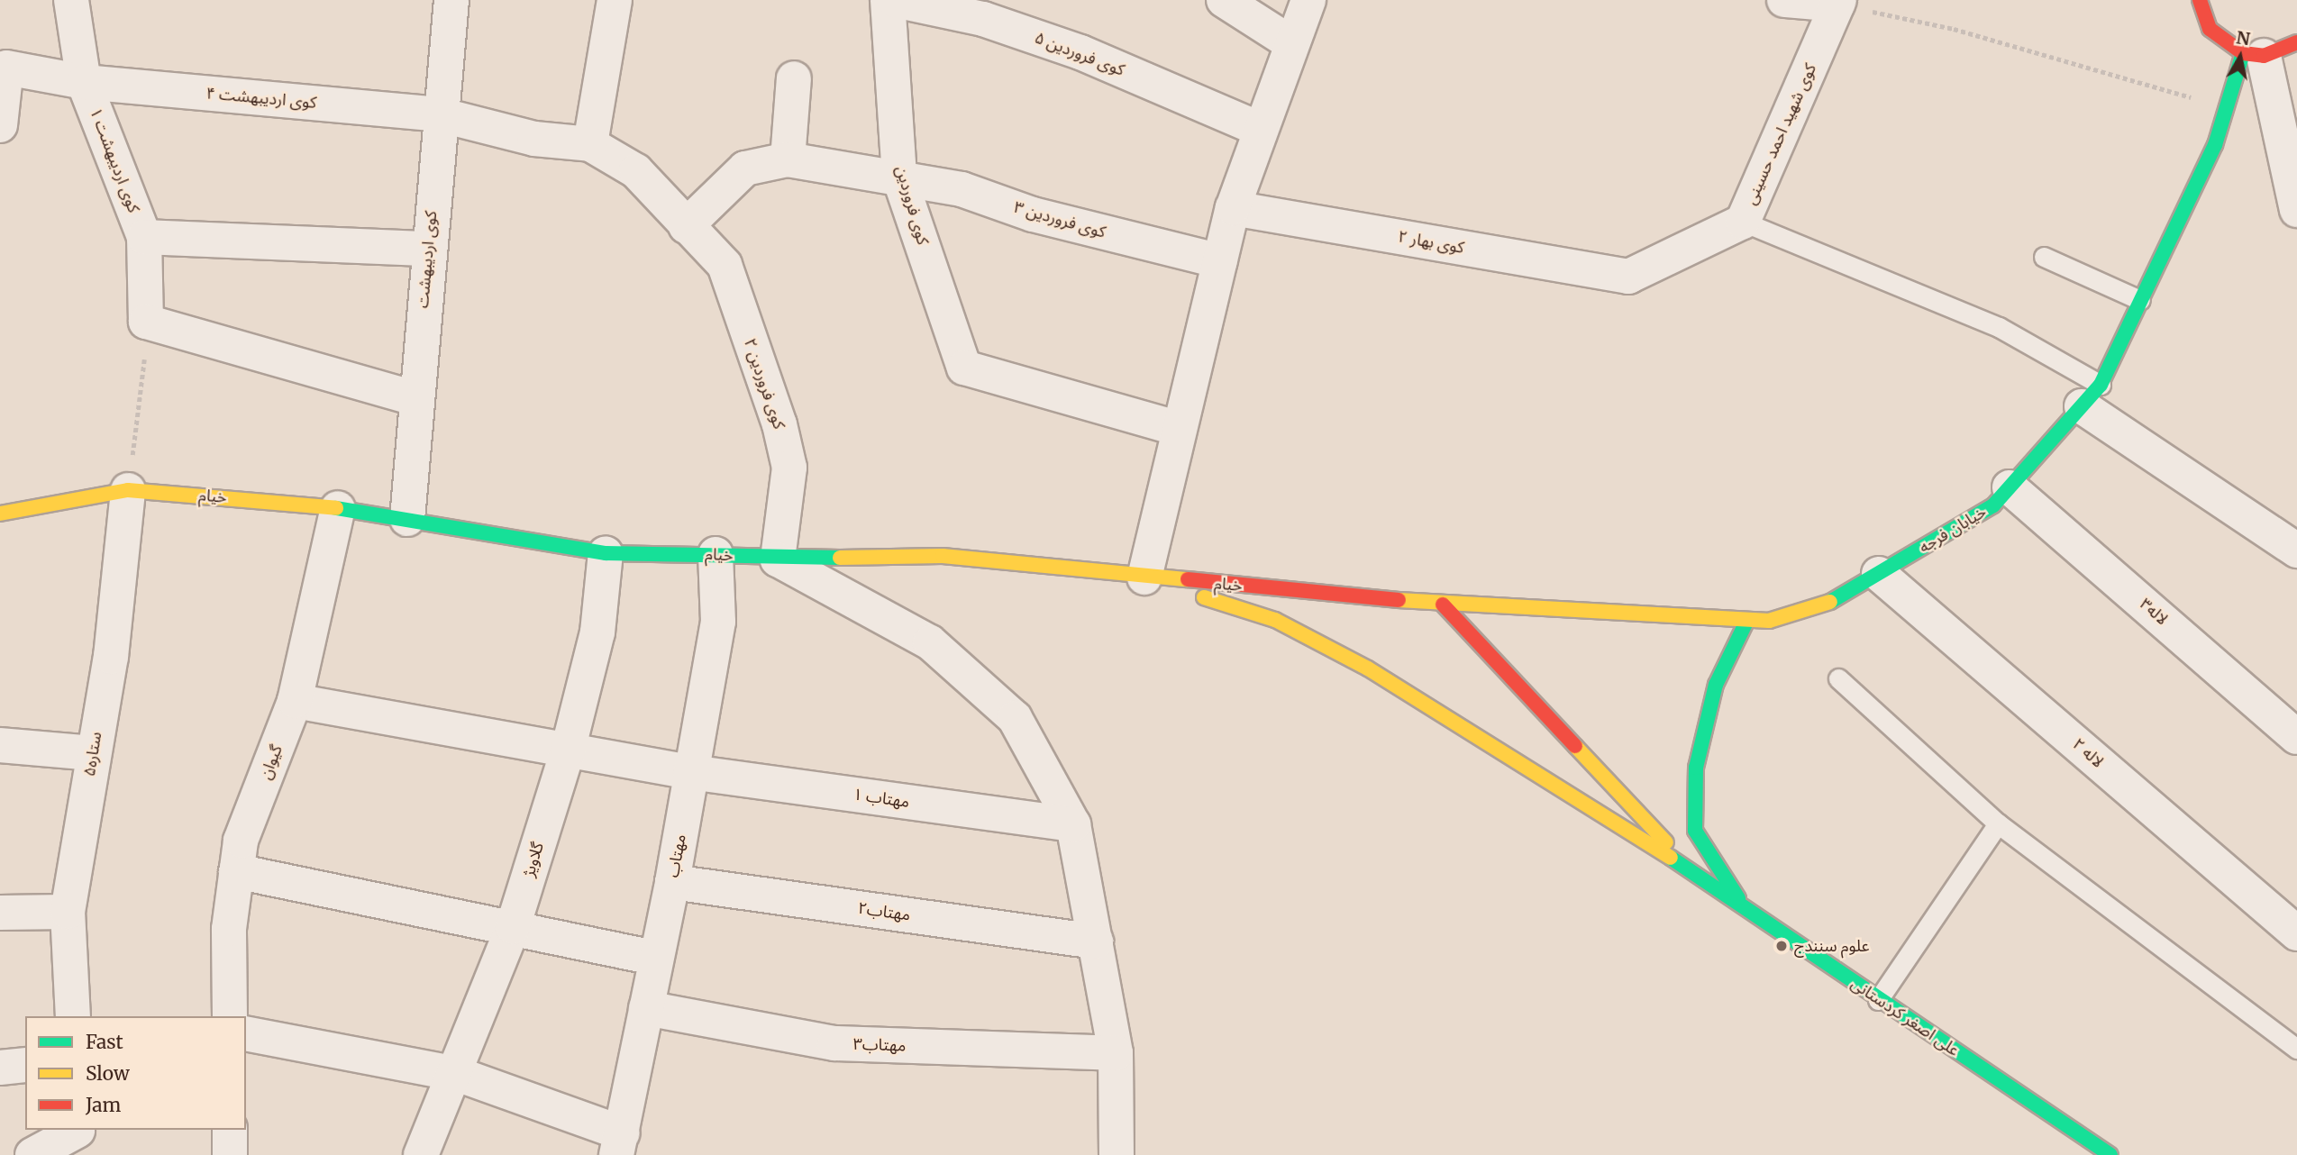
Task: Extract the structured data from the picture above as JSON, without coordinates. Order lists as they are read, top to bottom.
{
  "streets": {
    "street": [
      "کوی فروردین ۵",
      "کوی اردیبهشت ۴",
      "کوی شهید احمد حسینی",
      "کوی اردیبهشت ۱",
      "کوی فروردین",
      "کوی فروردین ۳",
      "کوی بهار ۲",
      "کوی اردیبهشت",
      "کوی فروردین ۲",
      "خیام",
      "خیابان فرجه",
      "لاله۳",
      "لاله ۲",
      "ستاره۵",
      "گیوان",
      "مهتاب ۱",
      "مهتاب",
      "گلاویژ",
      "مهتاب۲",
      "علی اصغر کردستانی",
      "مهتاب۳"
    ]
  },
  "crossings": [
    ["کوی اردیبهشت ۴", "کوی اردیبهشت ۱"],
    ["کوی اردیبهشت ۴", "کوی اردیبهشت"],
    ["کوی اردیبهشت ۴", "کوی فروردین ۲"],
    ["کوی شهید احمد حسینی", "کوی بهار ۲"],
    ["کوی فروردین", "کوی فروردین ۳"],
    ["کوی اردیبهشت", "خیام"],
    ["کوی فروردین ۲", "خیام"],
    ["خیام", "خیابان فرجه"],
    ["خیام", "ستاره۵"],
    ["خیام", "گیوان"],
    ["خیام", "مهتاب"],
    ["خیام", "گلاویژ"],
    ["خیابان فرجه", "لاله۳"],
    ["خیابان فرجه", "لاله ۲"],
    ["گیوان", "مهتاب ۱"],
    ["مهتاب ۱", "مهتاب"],
    ["مهتاب ۱", "گلاویژ"],
    ["مهتاب", "مهتاب۲"],
    ["مهتاب", "مهتاب۳"]
  ],
  "places": ["علوم سنندج"],
  "legend": ["Fast", "Slow", "Jam"],
  "north": "top"
}
